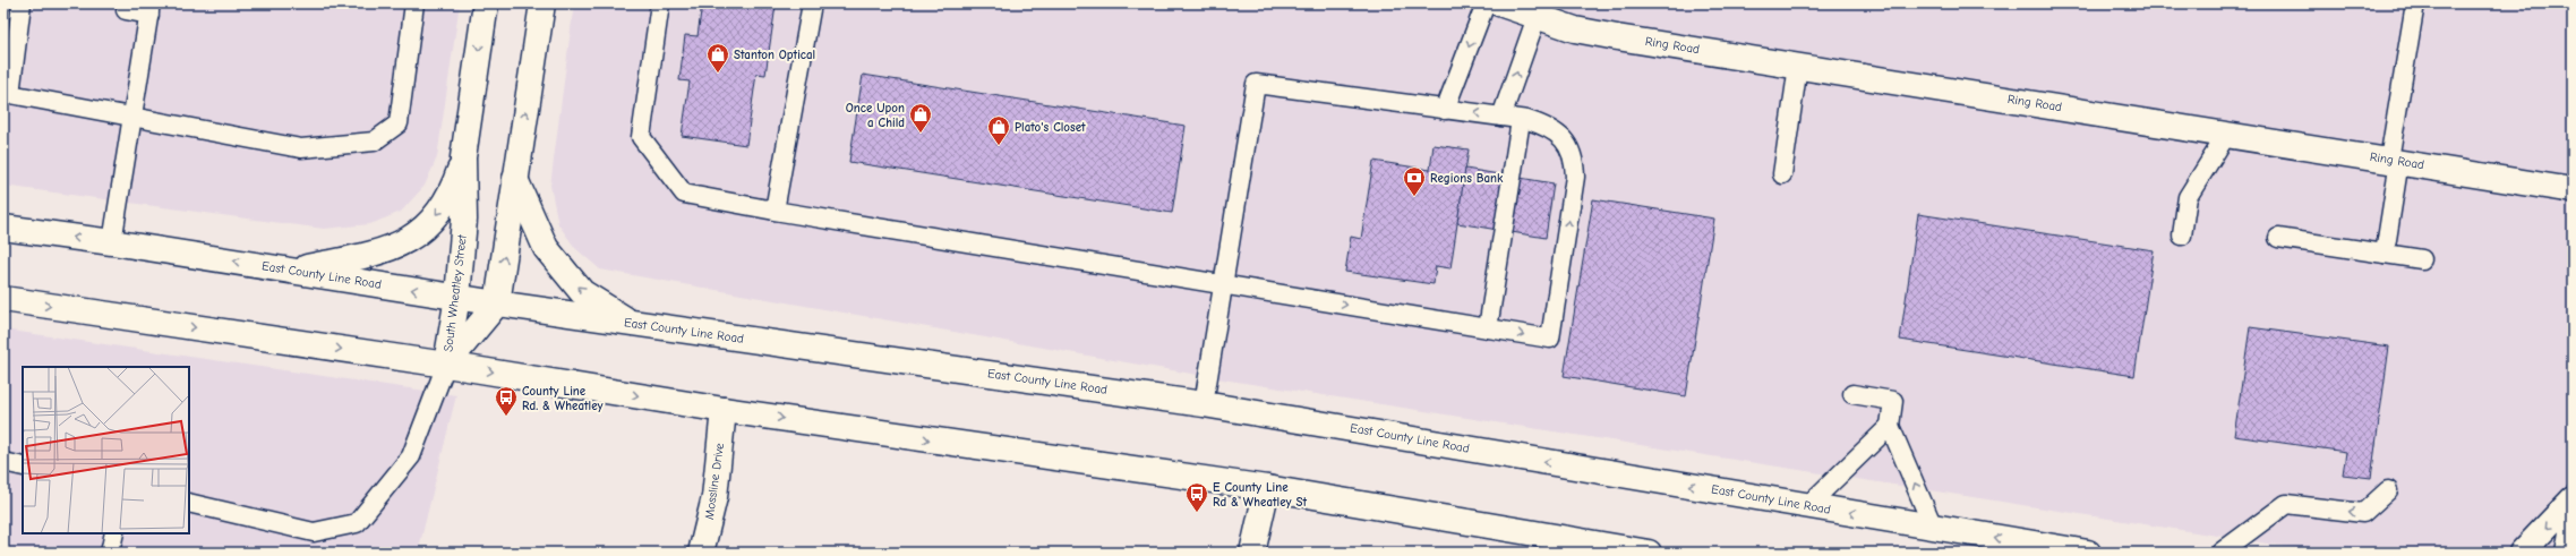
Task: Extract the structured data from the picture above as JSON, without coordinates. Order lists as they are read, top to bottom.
{
  "streets": {
    "main road": [
      "Ring Road",
      "East County Line Road",
      "South Wheatley Street",
      "Mossline Drive"
    ]
  },
  "crossings": [
    ["East County Line Road", "South Wheatley Street"]
  ],
  "places": {
    "shop": ["Stanton Optical", "Once Upon a Child", "Plato's Closet"],
    "bank": ["Regions Bank"],
    "bus stop": ["County Line Rd. & Wheatley", "E County Line Rd & Wheatley St"]
  }
}
